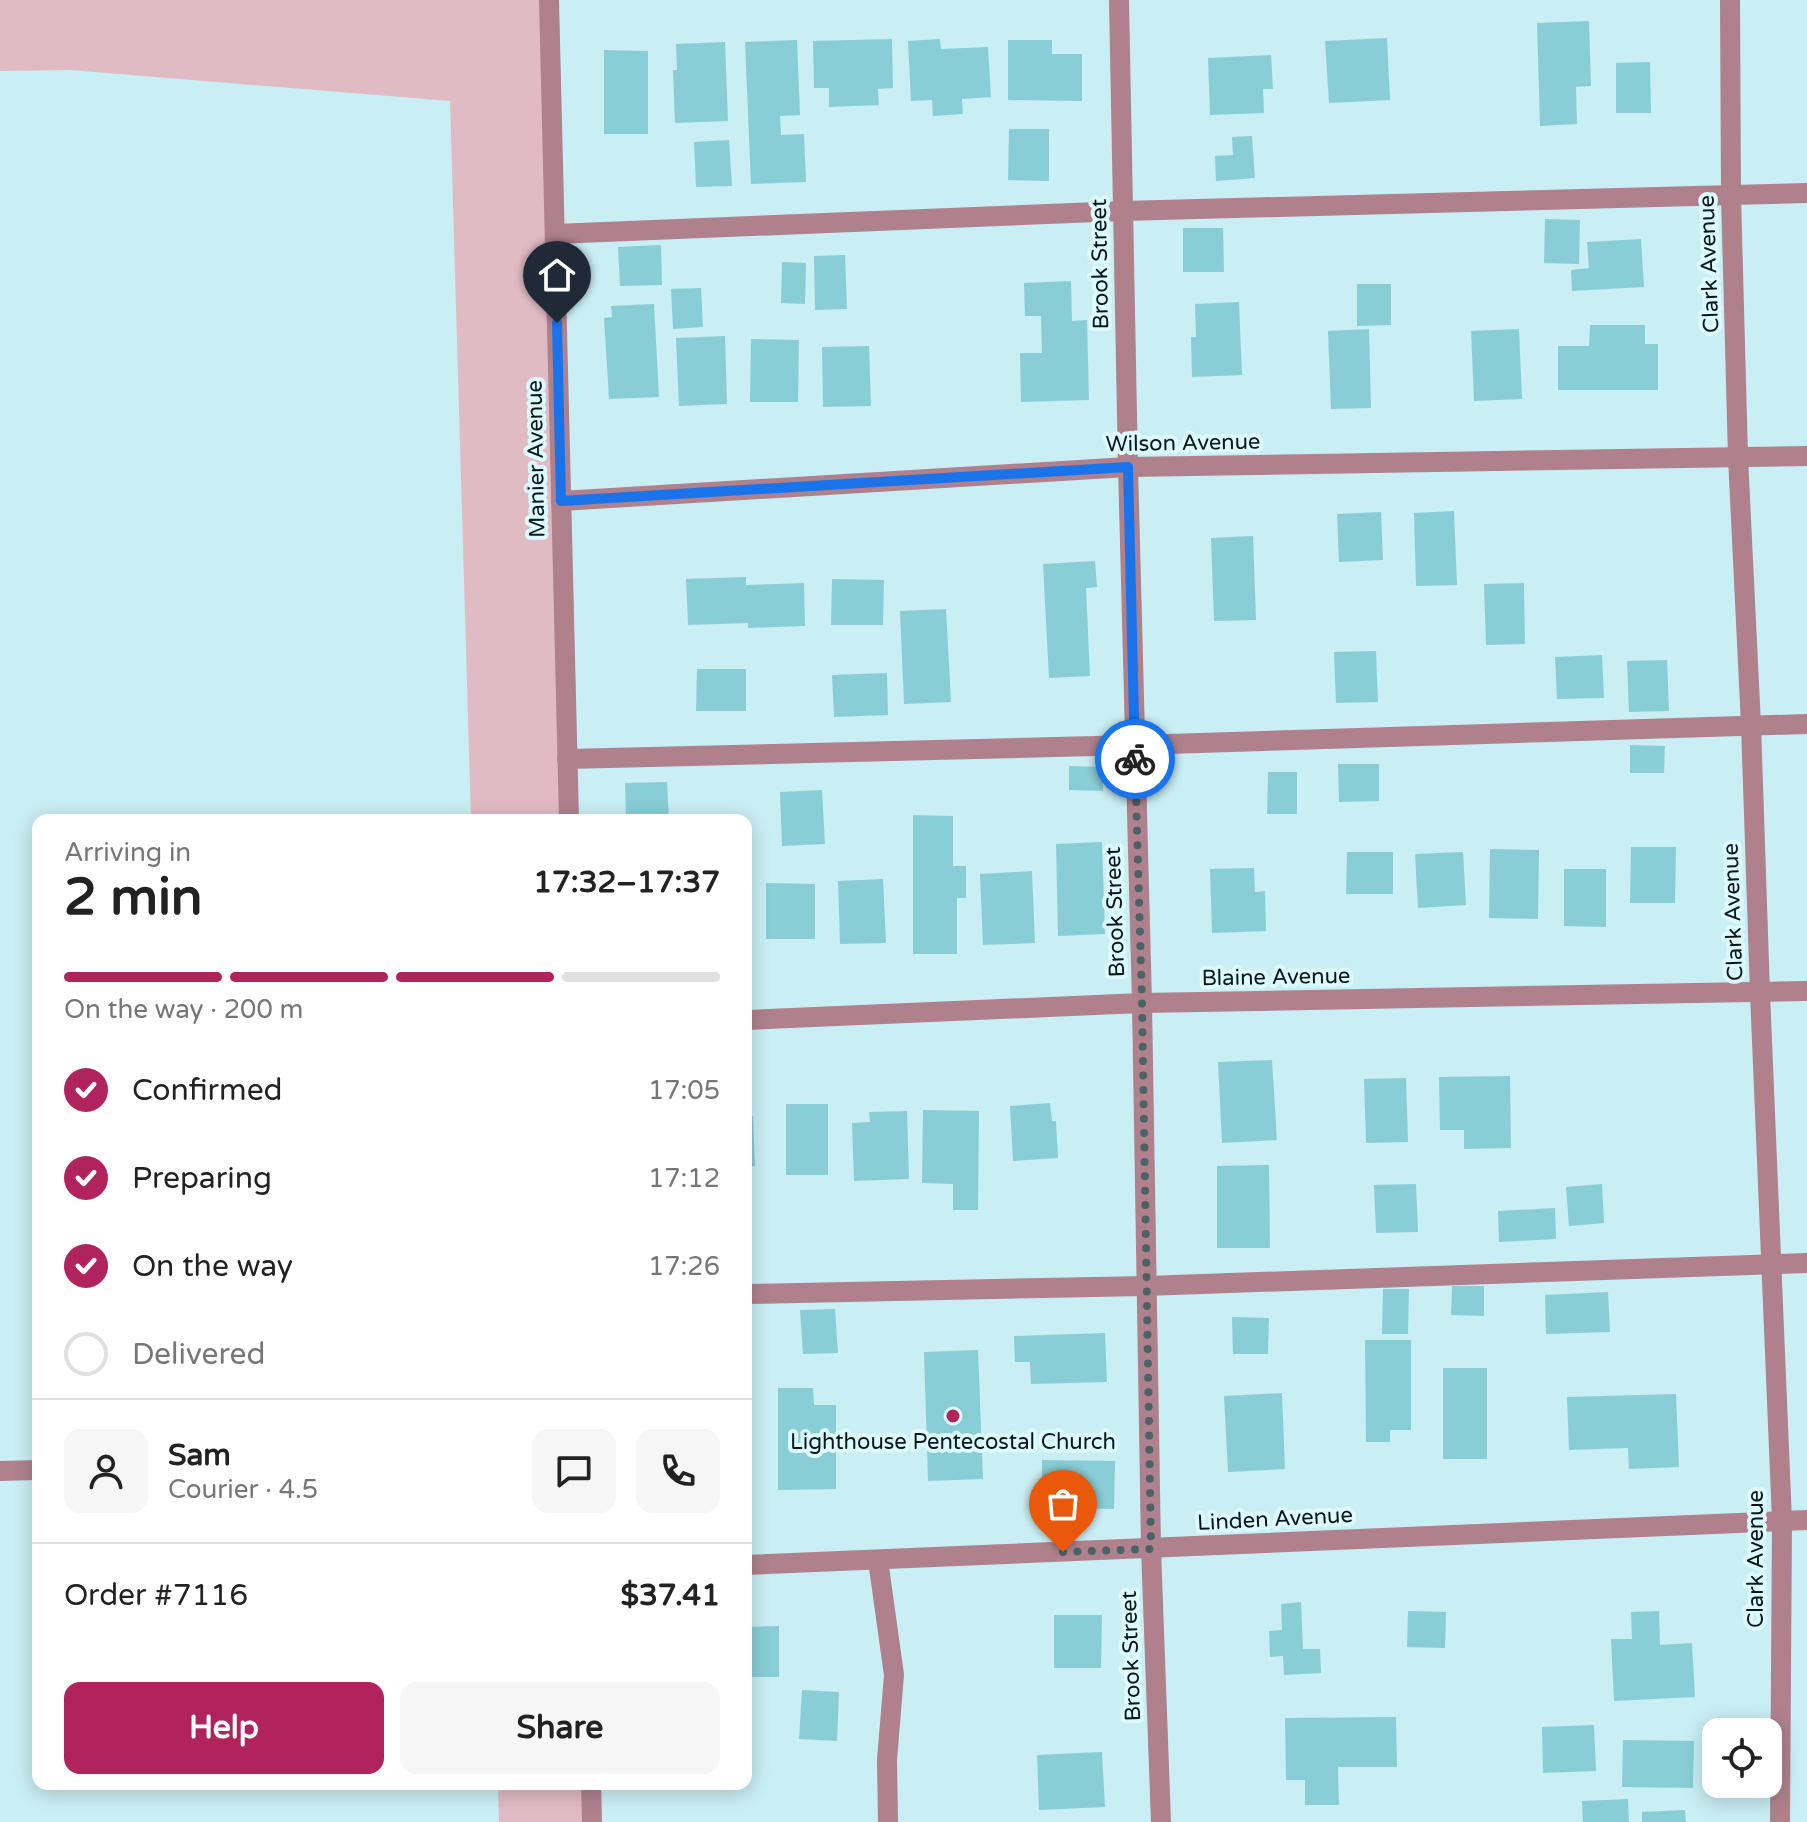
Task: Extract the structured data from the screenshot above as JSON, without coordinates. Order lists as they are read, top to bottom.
{
  "streets": {
    "street": [
      "Brook Street",
      "Clark Avenue",
      "Wilson Avenue",
      "Manier Avenue",
      "Blaine Avenue",
      "Linden Avenue"
    ]
  },
  "crossings": [
    ["Brook Street", "Wilson Avenue"],
    ["Brook Street", "Blaine Avenue"],
    ["Brook Street", "Linden Avenue"],
    ["Clark Avenue", "Wilson Avenue"],
    ["Clark Avenue", "Blaine Avenue"],
    ["Clark Avenue", "Linden Avenue"],
    ["Wilson Avenue", "Manier Avenue"]
  ],
  "places": ["Lighthouse Pentecostal Church"],
  "page": {
    "heading": ["2 min", "Arriving in", "17:32–17:37"],
    "panel": [
      "Sam",
      "Courier · 4.5",
      "Order #7116",
      "$37.41"
    ],
    "bar": "On the way · 200 m",
    "list": [
      ["Confirmed", "17:05"],
      ["Preparing", "17:12"],
      ["On the way", "17:26"],
      "Delivered"
    ],
    "buttons": ["Help", "Share"]
  }
}
